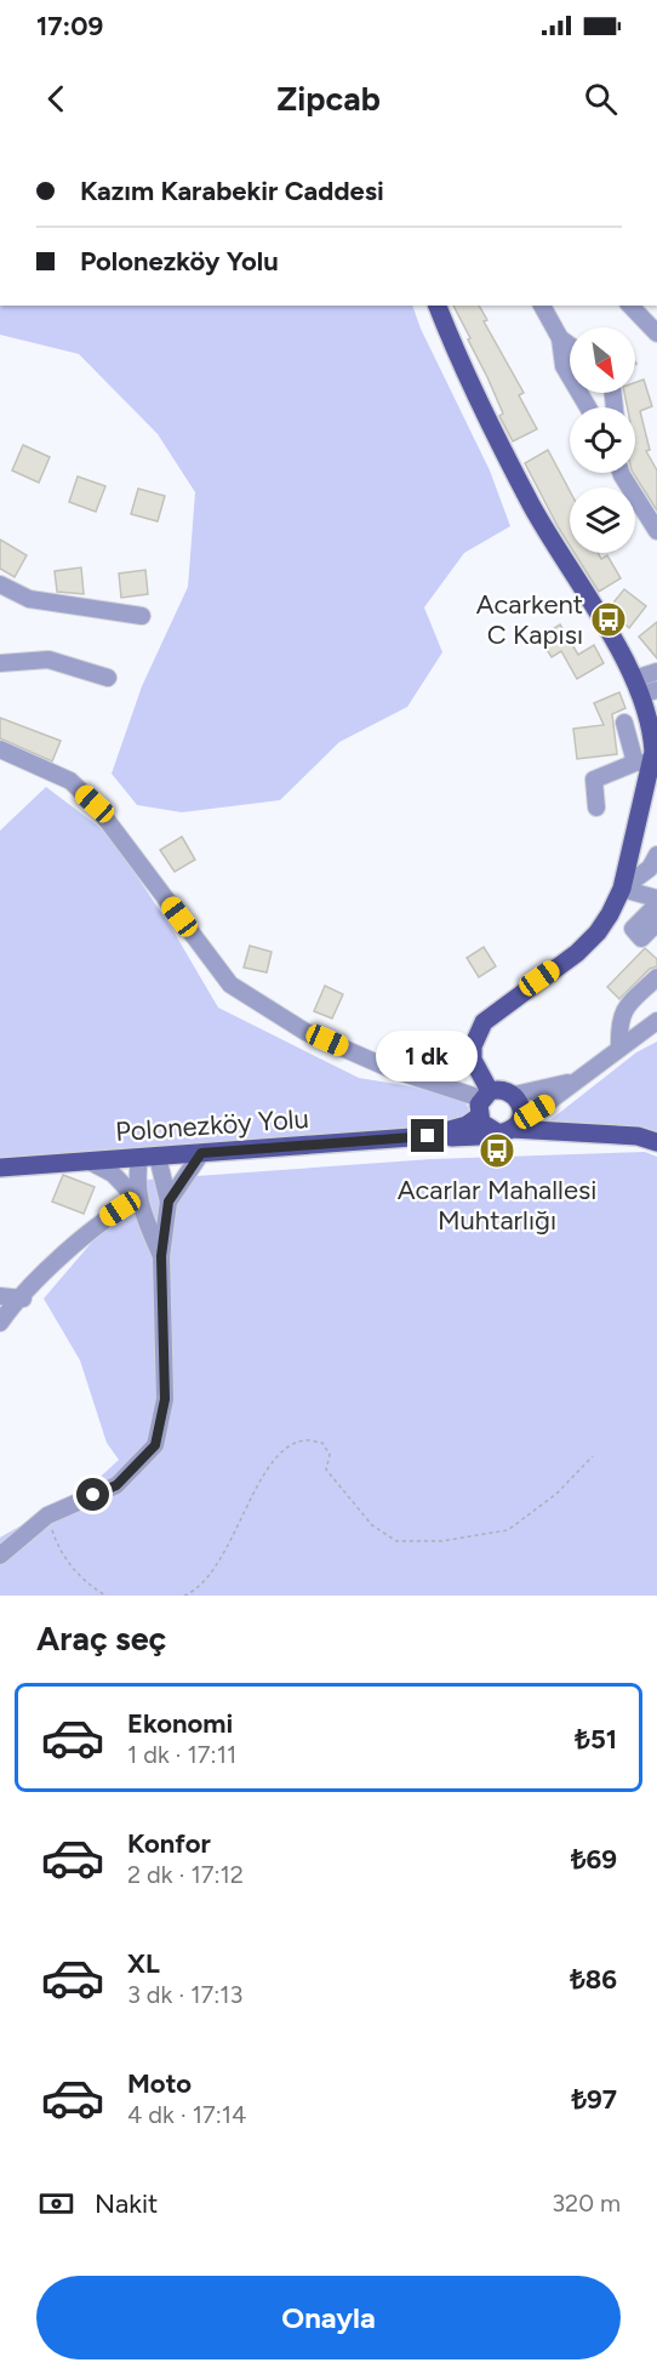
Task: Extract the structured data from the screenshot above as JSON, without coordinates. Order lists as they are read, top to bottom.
{
  "streets": {
    "main road": ["Polonezköy Yolu"]
  },
  "places": {
    "bus stop": ["Acarkent C Kapısı", "Acarlar Mahallesi Muhtarlığı"]
  },
  "north": "bottom right",
  "page": {
    "status": "17:09",
    "header": "Zipcab",
    "banner": ["Kazım Karabekir Caddesi", "Polonezköy Yolu"],
    "bubble": "1 dk",
    "heading": "Araç seç",
    "list": [
      {
        "name": "Ekonomi",
        "note": "1 dk · 17:11",
        "value": "₺51"
      },
      {
        "name": "Konfor",
        "note": "2 dk · 17:12",
        "value": "₺69"
      },
      {
        "name": "XL",
        "note": "3 dk · 17:13",
        "value": "₺86"
      },
      {
        "name": "Moto",
        "note": "4 dk · 17:14",
        "value": "₺97"
      }
    ],
    "pay": ["Nakit", "320 m"],
    "buttons": "Onayla"
  }
}
